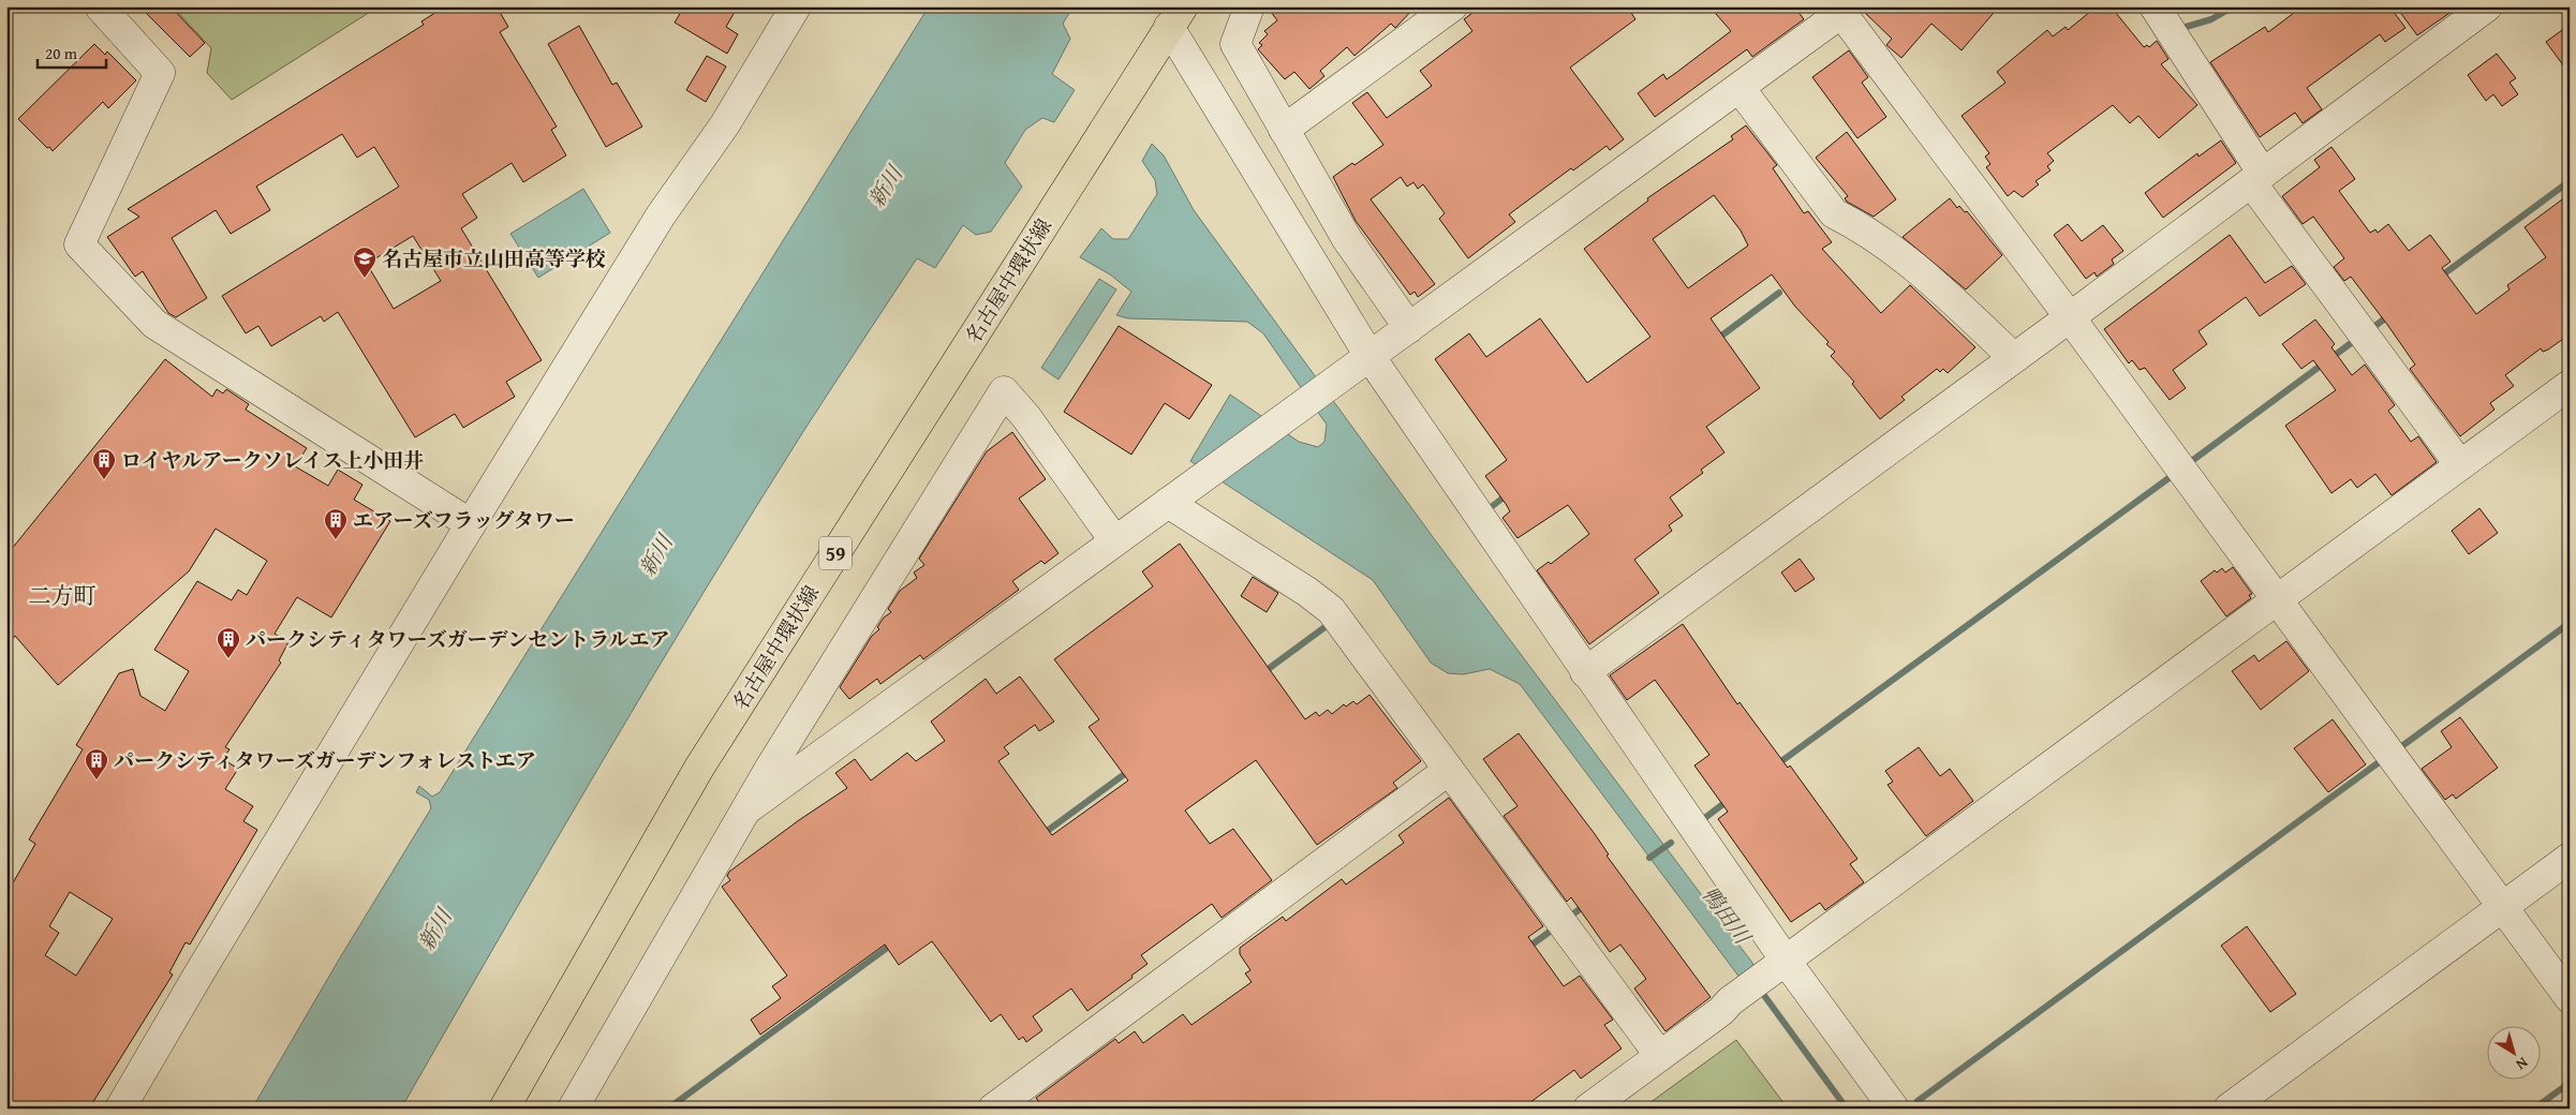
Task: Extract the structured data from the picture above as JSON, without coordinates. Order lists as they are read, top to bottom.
{
  "streets": {
    "main road": ["名古屋中環状線", "59"]
  },
  "districts": ["二方町"],
  "water": ["新川", "鴨田川"],
  "places": {
    "school or university": ["名古屋市立山田高等学校"],
    "building": [
      "ロイヤルアークソレイス上小田井",
      "エアーズフラッグタワー",
      "パークシティタワーズガーデンセントラルエア",
      "パークシティタワーズガーデンフォレストエア"
    ]
  },
  "scale_bar": "20 m",
  "north": "bottom right"
}
